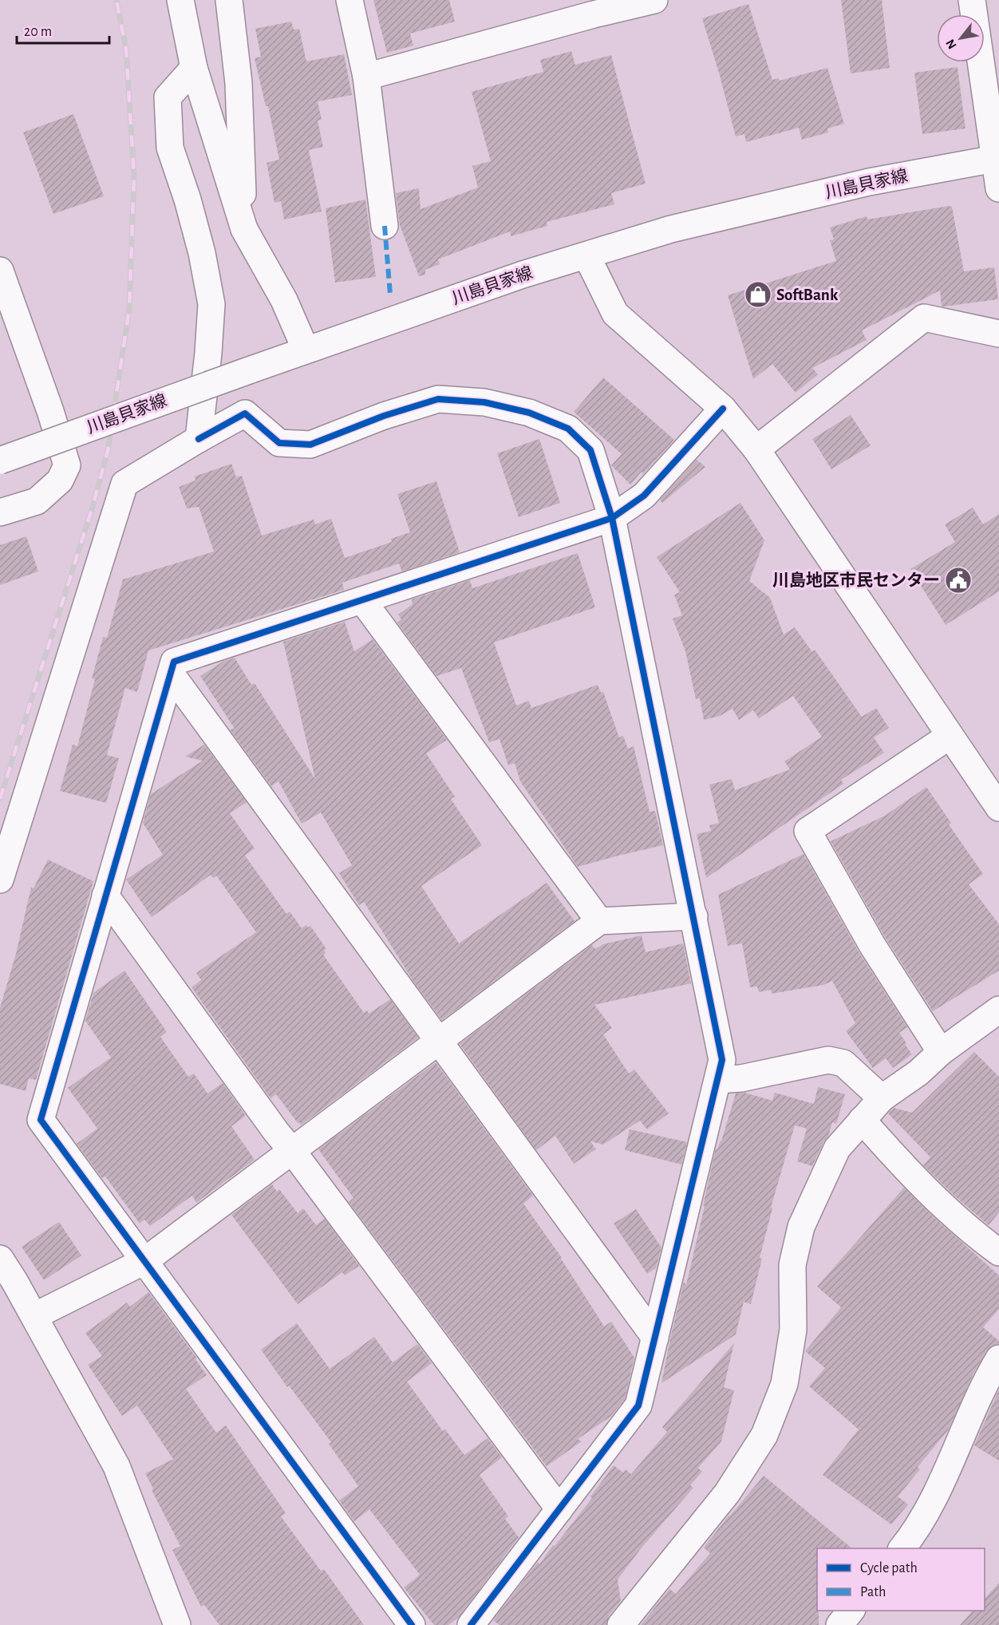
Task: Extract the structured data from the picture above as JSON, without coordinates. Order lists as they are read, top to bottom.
{
  "streets": {
    "street": ["川島貝家線"]
  },
  "places": {
    "shop": ["SoftBank"],
    "public building": ["川島地区市民センター"]
  },
  "legend": ["Cycle path", "Path"],
  "scale_bar": "20 m",
  "north": "bottom left"
}
